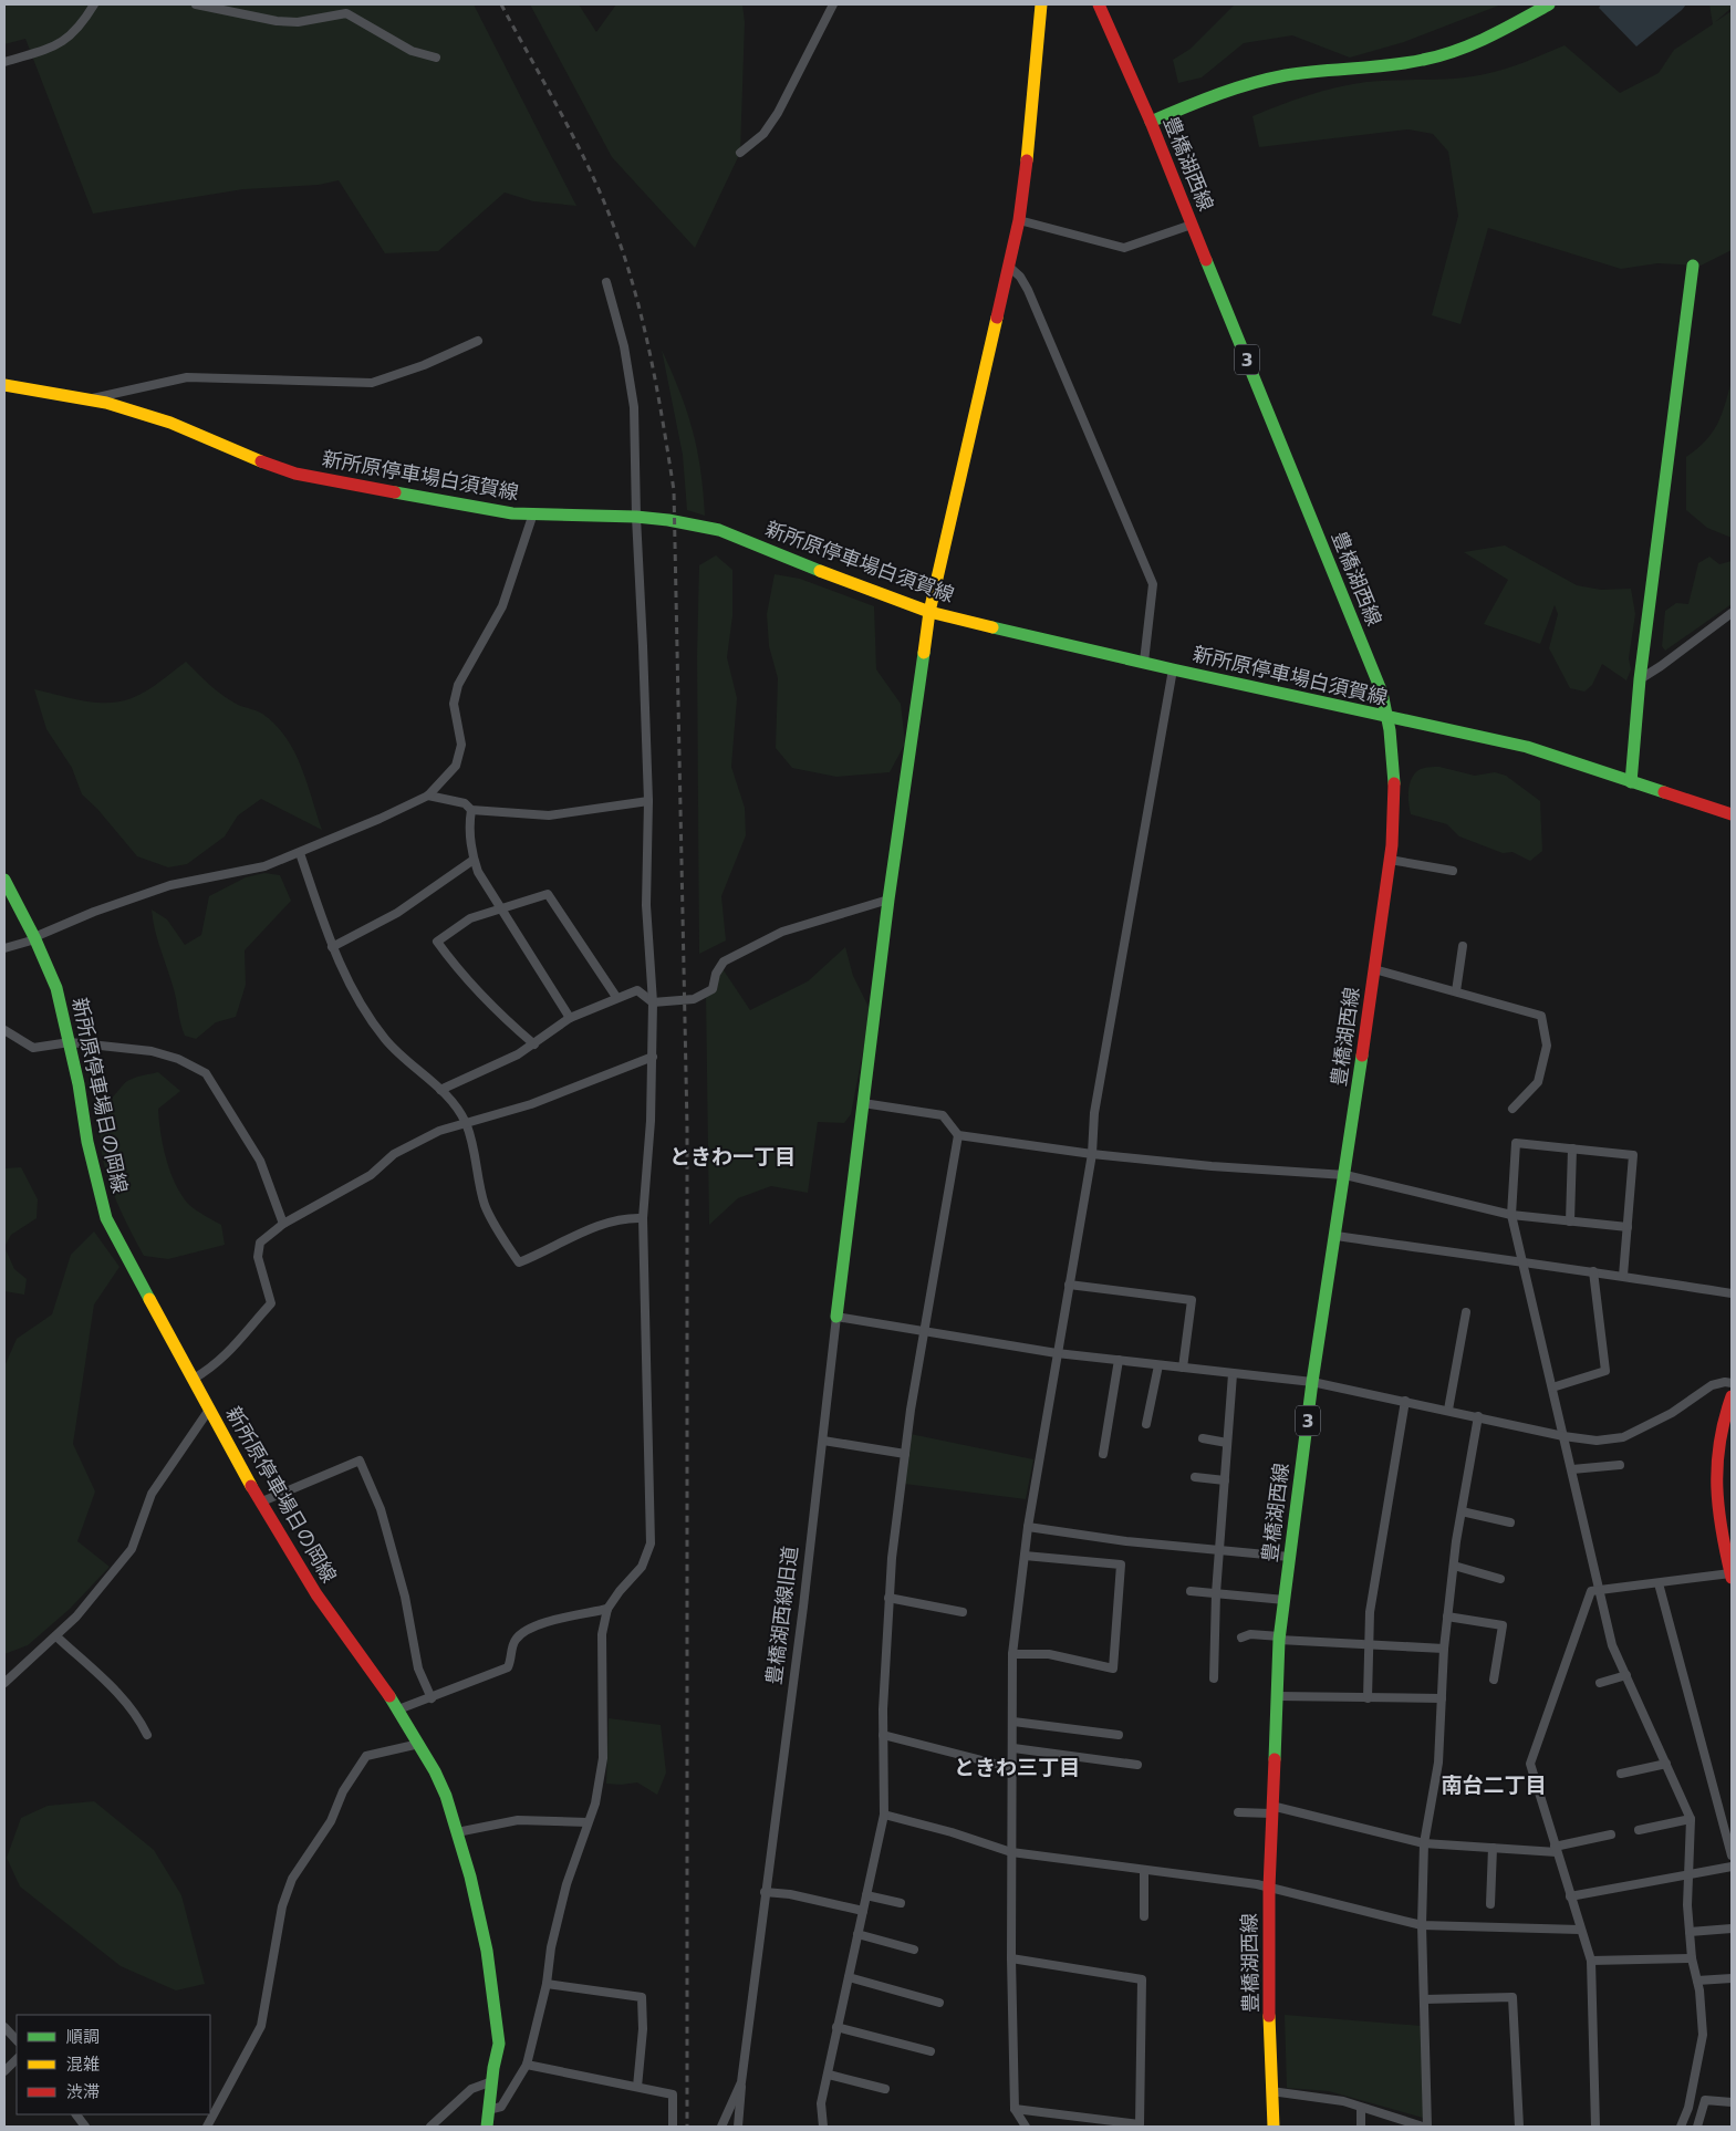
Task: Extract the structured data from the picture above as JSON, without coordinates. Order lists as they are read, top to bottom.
{
  "streets": {
    "main road": [
      "豊橋湖西線",
      "3",
      "新所原停車場白須賀線",
      "新所原停車場日の岡線",
      "豊橋湖西線旧道"
    ]
  },
  "crossings": [
    ["豊橋湖西線", "新所原停車場白須賀線"],
    ["新所原停車場白須賀線", "豊橋湖西線旧道"]
  ],
  "districts": ["ときわ一丁目", "ときわ三丁目", "南台二丁目"],
  "legend": ["順調", "混雑", "渋滞"]
}
